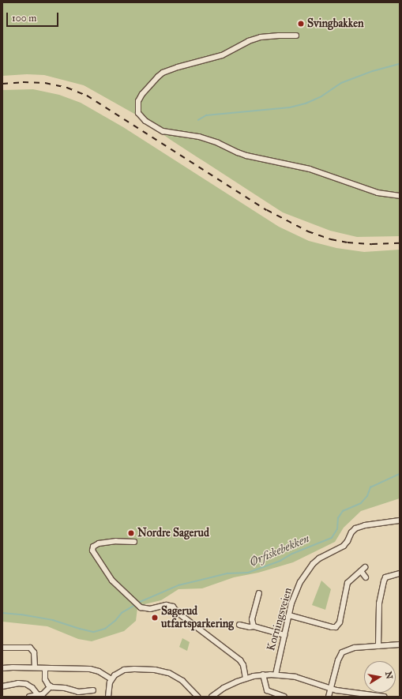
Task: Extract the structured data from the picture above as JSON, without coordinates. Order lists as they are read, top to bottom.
{
  "streets": {
    "street": ["Korningsveien"]
  },
  "water": ["Ørfiskebekken"],
  "places": ["Svingbakken", "Nordre Sagerud", "Sagerud utfartsparkering"],
  "scale_bar": "100 m",
  "north": "right"
}
